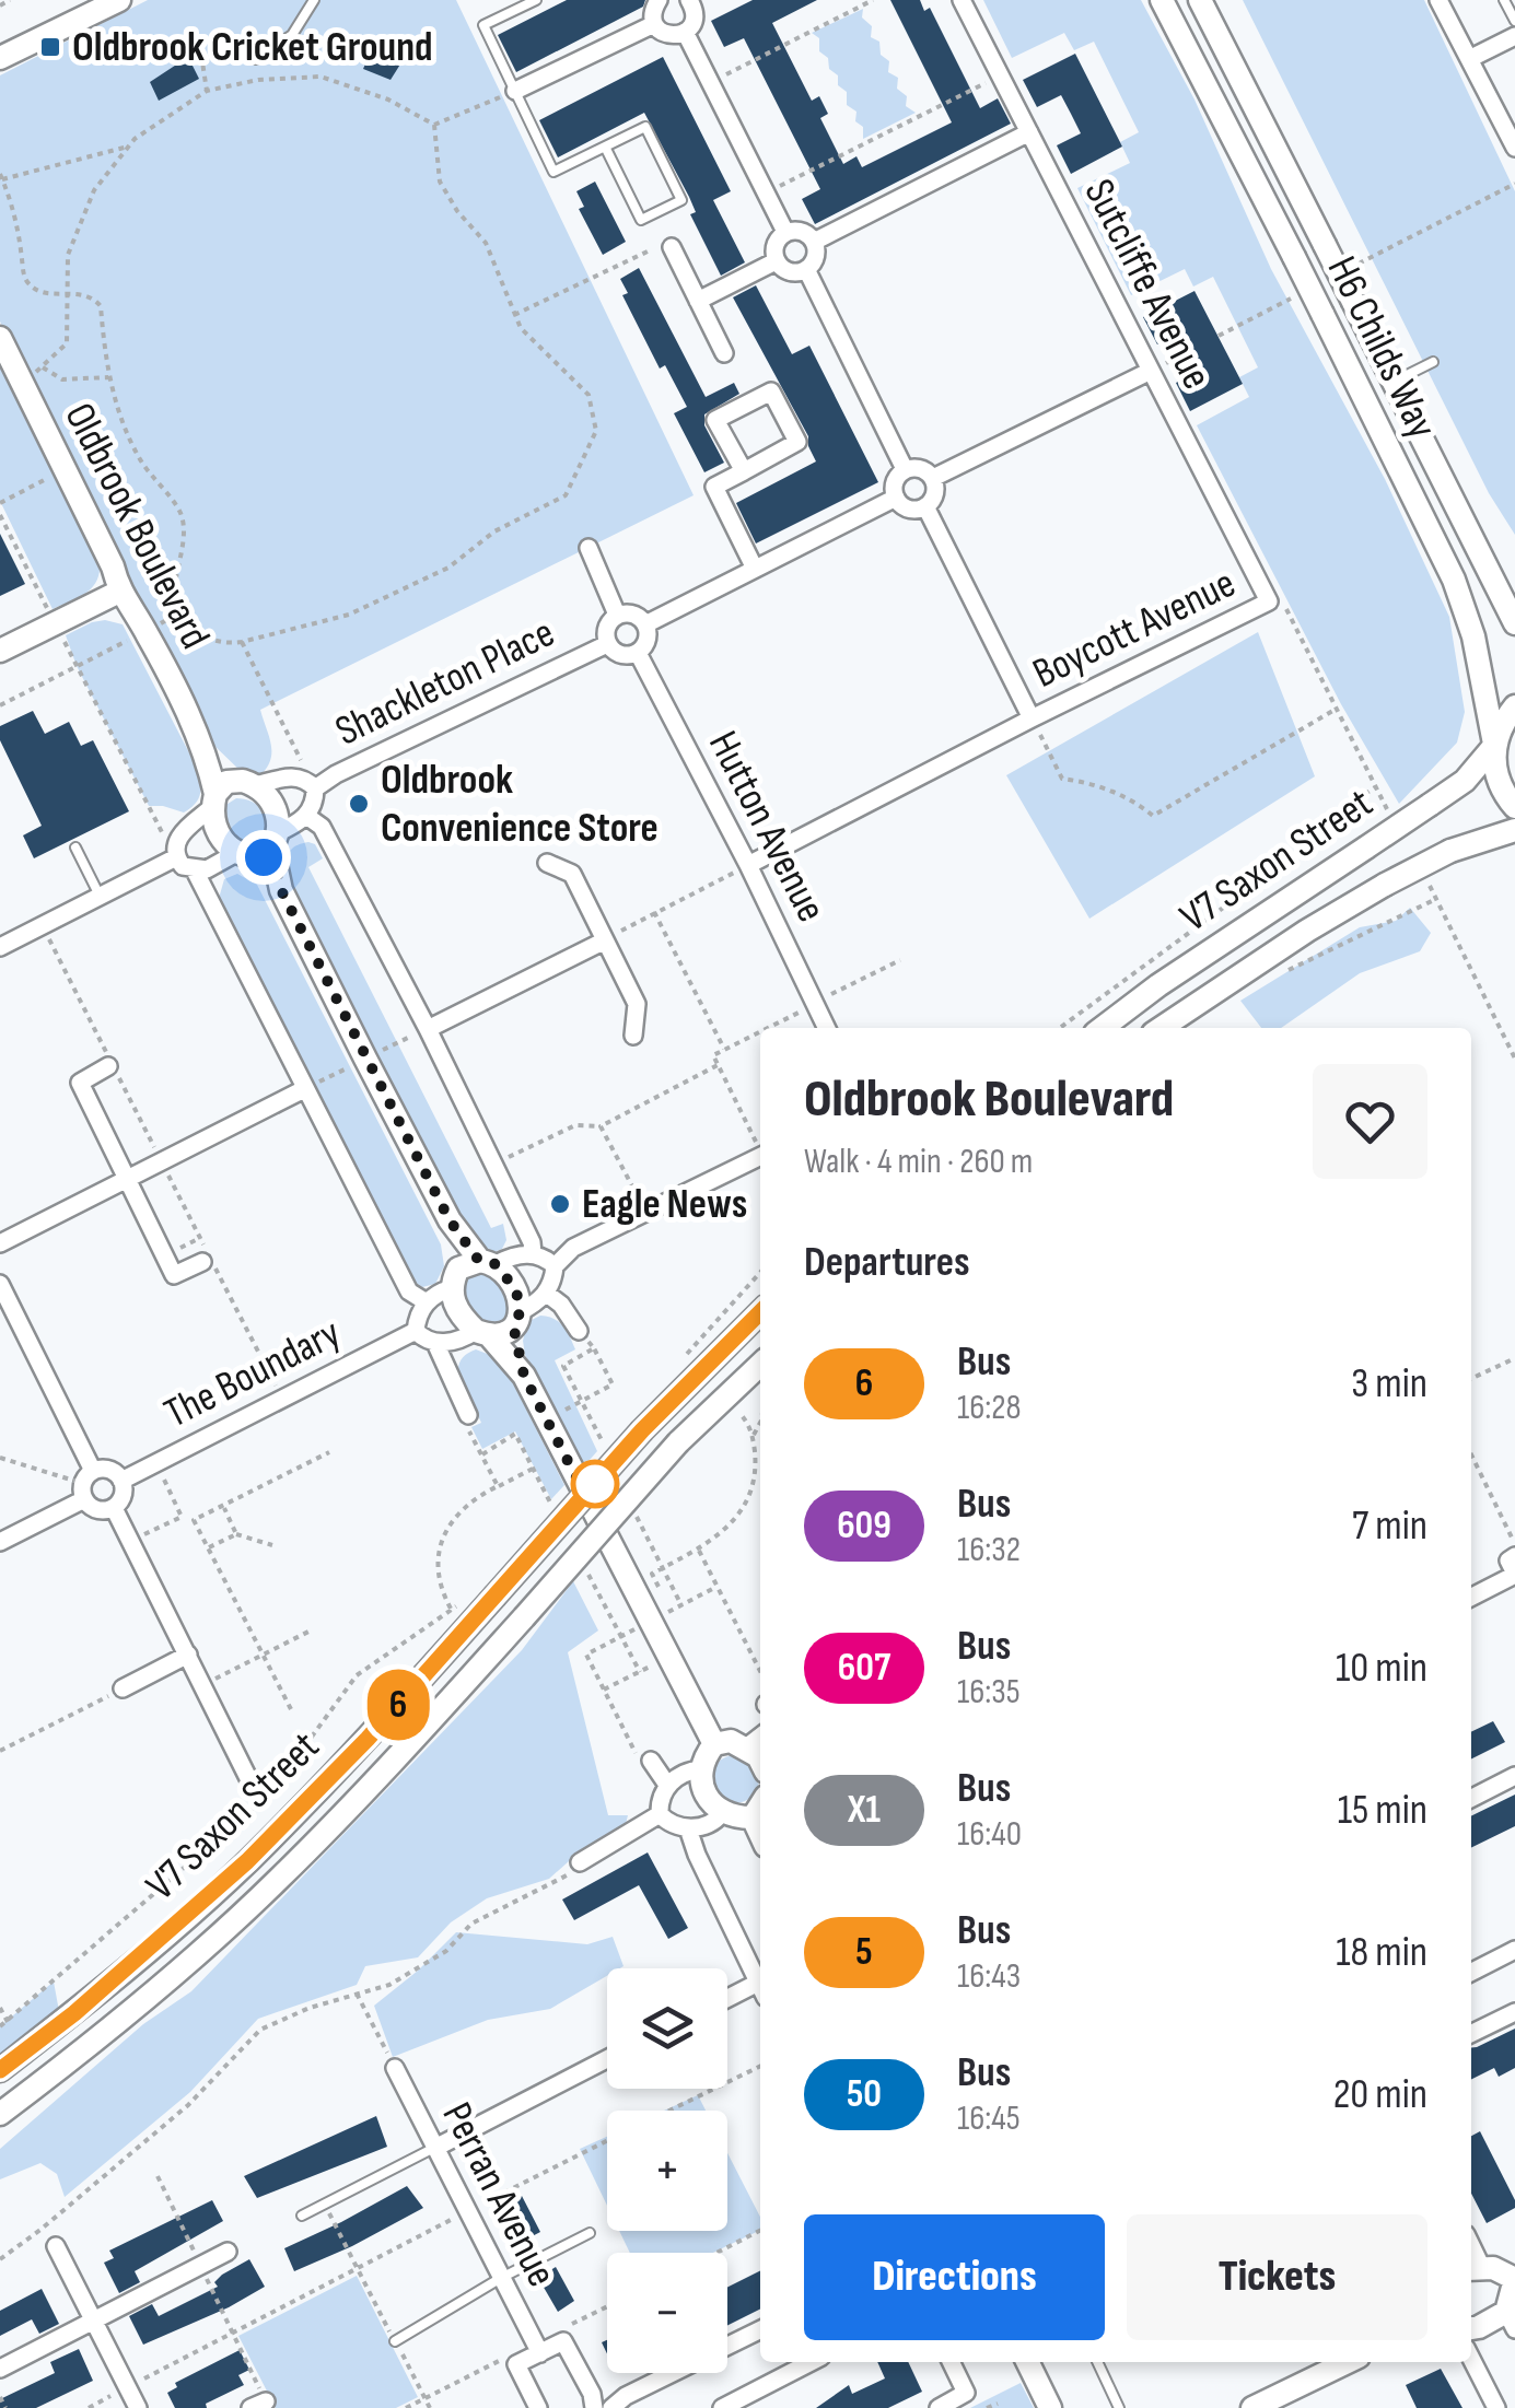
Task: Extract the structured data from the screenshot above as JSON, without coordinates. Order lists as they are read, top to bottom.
{
  "streets": {
    "street": [
      "Sutcliffe Avenue",
      "H6 Childs Way",
      "Oldbrook Boulevard",
      "Boycott Avenue",
      "Shackleton Place",
      "Hutton Avenue",
      "V7 Saxon Street",
      "The Boundary",
      "Perran Avenue"
    ]
  },
  "crossings": [
    ["Sutcliffe Avenue", "Boycott Avenue"],
    ["H6 Childs Way", "V7 Saxon Street"],
    ["Boycott Avenue", "Hutton Avenue"],
    ["Shackleton Place", "Hutton Avenue"]
  ],
  "places": {
    "transit": ["Oldbrook Cricket Ground"],
    "other": ["Oldbrook Convenience Store", "Eagle News"]
  },
  "lines": ["bus line 6"],
  "page": {
    "on_map": "6",
    "heading": [
      ["Oldbrook Boulevard", "Walk · 4 min · 260 m"],
      "Departures"
    ],
    "list": [
      {
        "mark": "6",
        "name": "Bus",
        "note": "16:28",
        "value": "3 min"
      },
      {
        "mark": "609",
        "name": "Bus",
        "note": "16:32",
        "value": "7 min"
      },
      {
        "mark": "607",
        "name": "Bus",
        "note": "16:35",
        "value": "10 min"
      },
      {
        "mark": "X1",
        "name": "Bus",
        "note": "16:40",
        "value": "15 min"
      },
      {
        "mark": "5",
        "name": "Bus",
        "note": "16:43",
        "value": "18 min"
      },
      {
        "mark": "50",
        "name": "Bus",
        "note": "16:45",
        "value": "20 min"
      }
    ],
    "map_buttons": ["+", "−"],
    "buttons": ["Directions", "Tickets"]
  }
}
